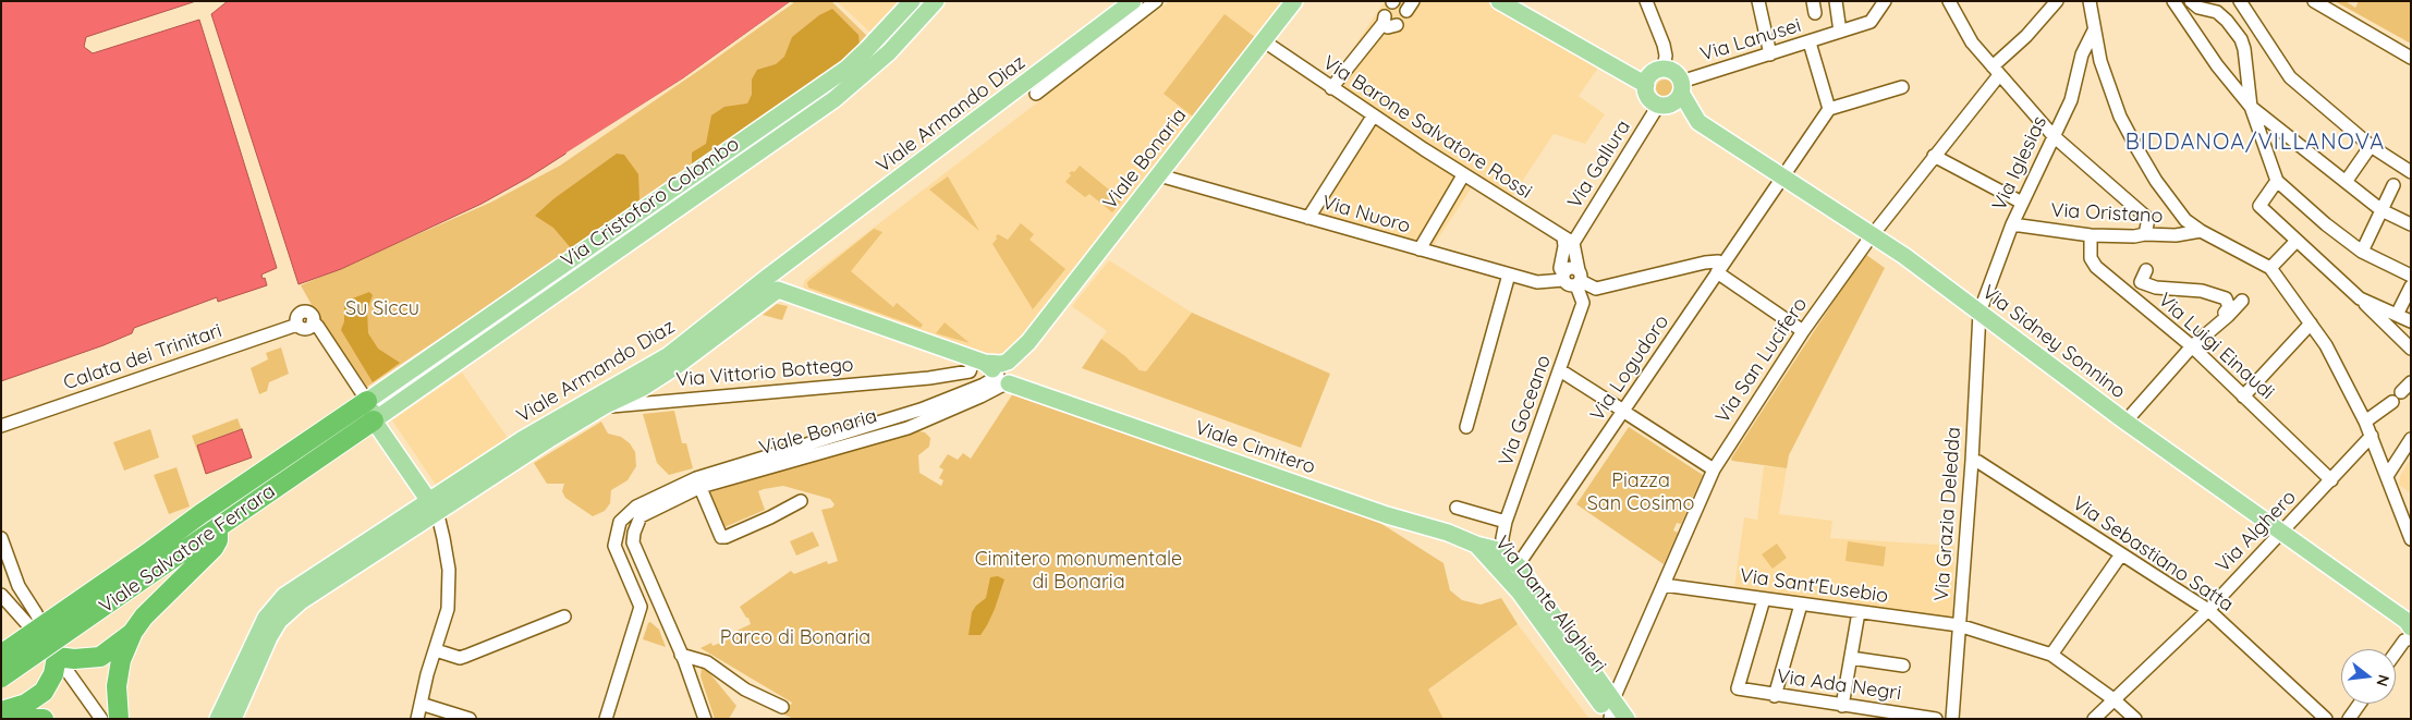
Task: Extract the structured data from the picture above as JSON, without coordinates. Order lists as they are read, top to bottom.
{
  "streets": {
    "highway": ["Viale Salvatore Ferrara"],
    "main road": [
      "Viale Armando Diaz",
      "Viale Bonaria",
      "Via Cristoforo Colombo",
      "Via Sidney Sonnino",
      "Viale Cimitero",
      "Via Dante Alighieri"
    ],
    "street": [
      "Via Lanusei",
      "Via Barone Salvatore Rossi",
      "Via Iglesias",
      "Via Gallura",
      "Via Oristano",
      "Via Nuoro",
      "Via Luigi Einaudi",
      "Calata dei Trinitari",
      "Via San Lucifero",
      "Via Logudoro",
      "Via Vittorio Bottego",
      "Via Goceano",
      "Via Grazia Deledda",
      "Via Alghero",
      "Via Sebastiano Satta",
      "Via Sant'Eusebio",
      "Via Ada Negri"
    ]
  },
  "crossings": [
    ["Via Lanusei", "Via Gallura"],
    ["Via Lanusei", "Via Sidney Sonnino"],
    ["Viale Armando Diaz", "Via Vittorio Bottego"],
    ["Viale Armando Diaz", "Viale Cimitero"],
    ["Via Barone Salvatore Rossi", "Viale Bonaria"],
    ["Via Barone Salvatore Rossi", "Via Gallura"],
    ["Via Barone Salvatore Rossi", "Via Goceano"],
    ["Viale Bonaria", "Via Nuoro"],
    ["Viale Bonaria", "Via Vittorio Bottego"],
    ["Viale Bonaria", "Viale Cimitero"],
    ["Via Iglesias", "Via Oristano"],
    ["Via Iglesias", "Via Sidney Sonnino"],
    ["Via Iglesias", "Via Grazia Deledda"],
    ["Via Gallura", "Via Sidney Sonnino"],
    ["Via Gallura", "Via Goceano"],
    ["Via Cristoforo Colombo", "Calata dei Trinitari"],
    ["Via Cristoforo Colombo", "Viale Salvatore Ferrara"],
    ["Via Oristano", "Via Luigi Einaudi"],
    ["Via Nuoro", "Via Goceano"],
    ["Via Sidney Sonnino", "Via San Lucifero"],
    ["Via Sidney Sonnino", "Via Logudoro"],
    ["Via Sidney Sonnino", "Via Grazia Deledda"],
    ["Via Sidney Sonnino", "Via Alghero"],
    ["Via Luigi Einaudi", "Via Alghero"],
    ["Calata dei Trinitari", "Viale Salvatore Ferrara"],
    ["Via San Lucifero", "Via Sant'Eusebio"],
    ["Via San Lucifero", "Via Dante Alighieri"],
    ["Via Logudoro", "Via Dante Alighieri"],
    ["Via Vittorio Bottego", "Viale Cimitero"],
    ["Via Goceano", "Via Dante Alighieri"],
    ["Viale Cimitero", "Via Dante Alighieri"],
    ["Via Grazia Deledda", "Via Sebastiano Satta"],
    ["Via Grazia Deledda", "Via Sant'Eusebio"],
    ["Via Alghero", "Via Sebastiano Satta"],
    ["Via Alghero", "Via Sant'Eusebio"],
    ["Via Sant'Eusebio", "Via Ada Negri"]
  ],
  "districts": ["BIDDANOA/VILLANOVA"],
  "parks": [
    "Su Siccu",
    "Piazza San Cosimo",
    "Cimitero monumentale di Bonaria",
    "Parco di Bonaria"
  ],
  "north": "right"
}
